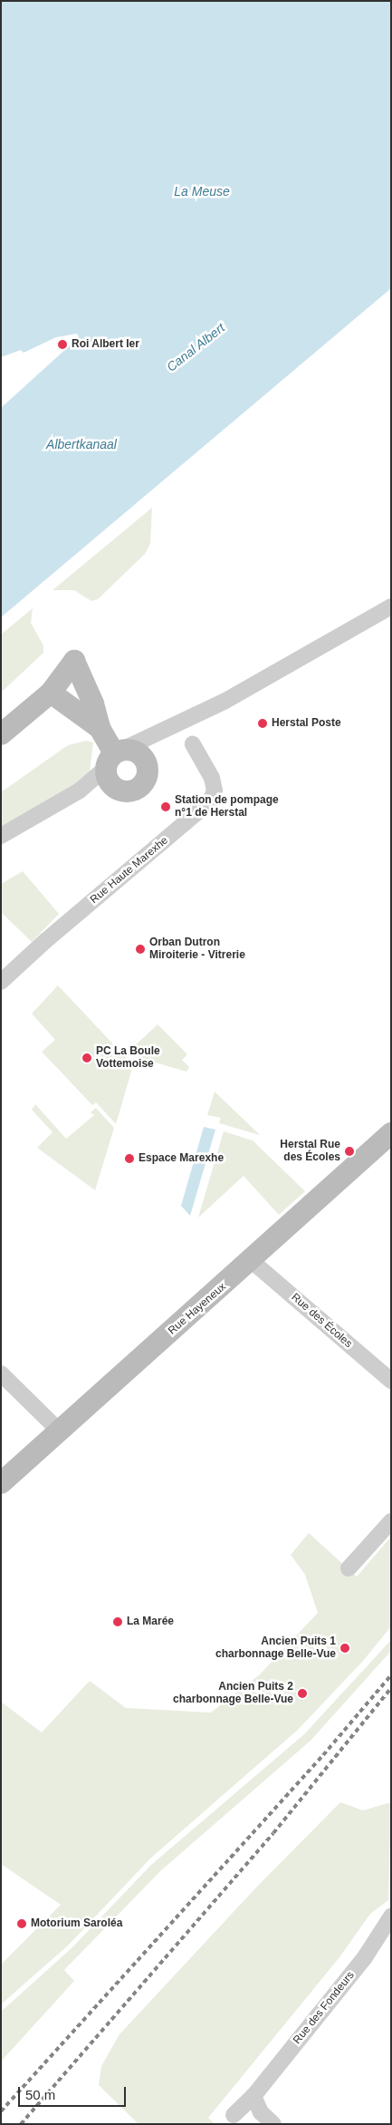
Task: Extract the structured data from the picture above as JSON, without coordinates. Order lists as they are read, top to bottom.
{
  "streets": {
    "street": [
      "Rue Haute Marexhe",
      "Rue Hayeneux",
      "Rue des Écoles",
      "Rue des Fondeurs"
    ]
  },
  "crossings": [
    ["Rue Hayeneux", "Rue des Écoles"]
  ],
  "water": ["La Meuse", "Canal Albert", "Albertkanaal"],
  "places": [
    "Roi Albert Ier",
    "Herstal Poste",
    "Station de pompage n°1 de Herstal",
    "Orban Dutron Miroiterie - Vitrerie",
    "PC La Boule Vottemoise",
    "Herstal Rue des Écoles",
    "Espace Marexhe",
    "La Marée",
    "Ancien Puits 1 charbonnage Belle-Vue",
    "Ancien Puits 2 charbonnage Belle-Vue",
    "Motorium Saroléa"
  ],
  "scale_bar": "50 m"
}
